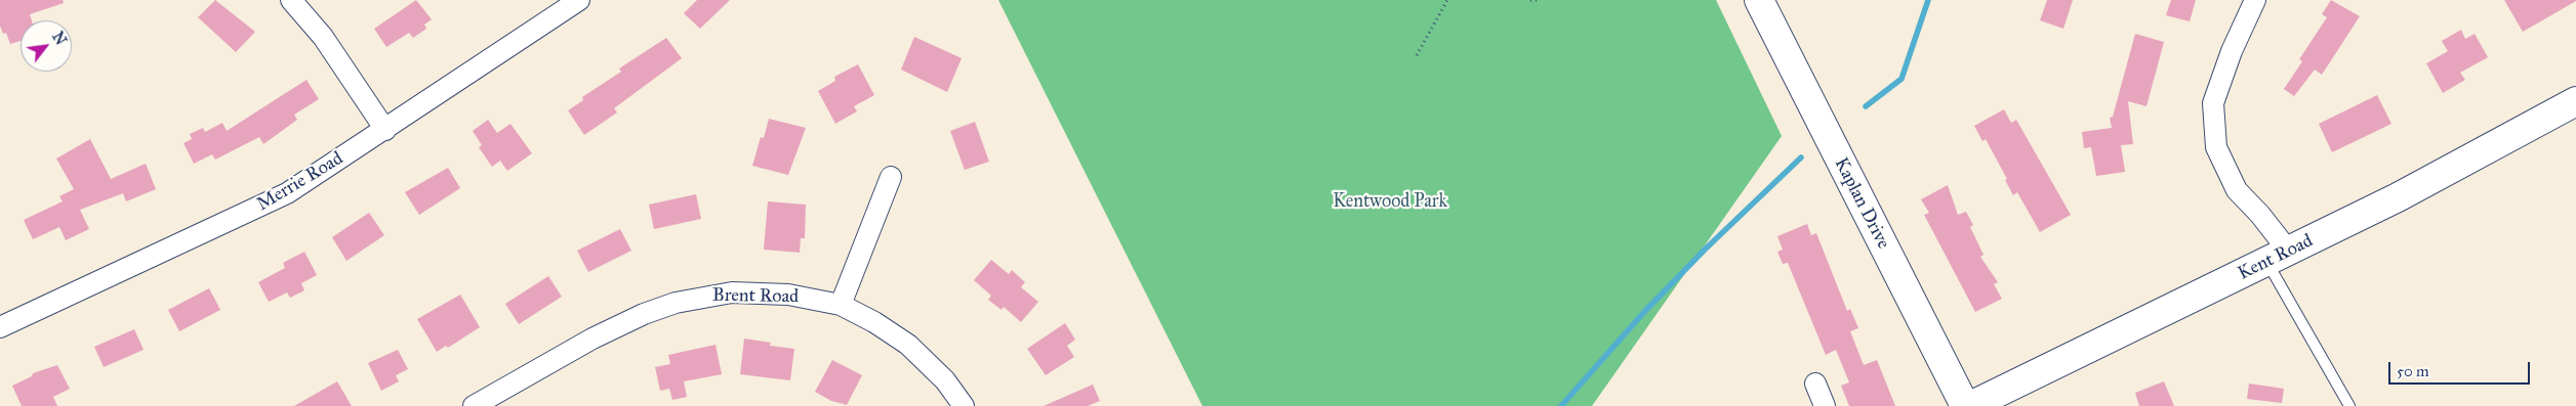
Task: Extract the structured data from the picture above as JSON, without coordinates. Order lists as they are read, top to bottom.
{
  "streets": {
    "street": [
      "Merrie Road",
      "Kaplan Drive",
      "Kent Road",
      "Brent Road"
    ]
  },
  "parks": ["Kentwood Park"],
  "scale_bar": "50 m",
  "north": "top right"
}
